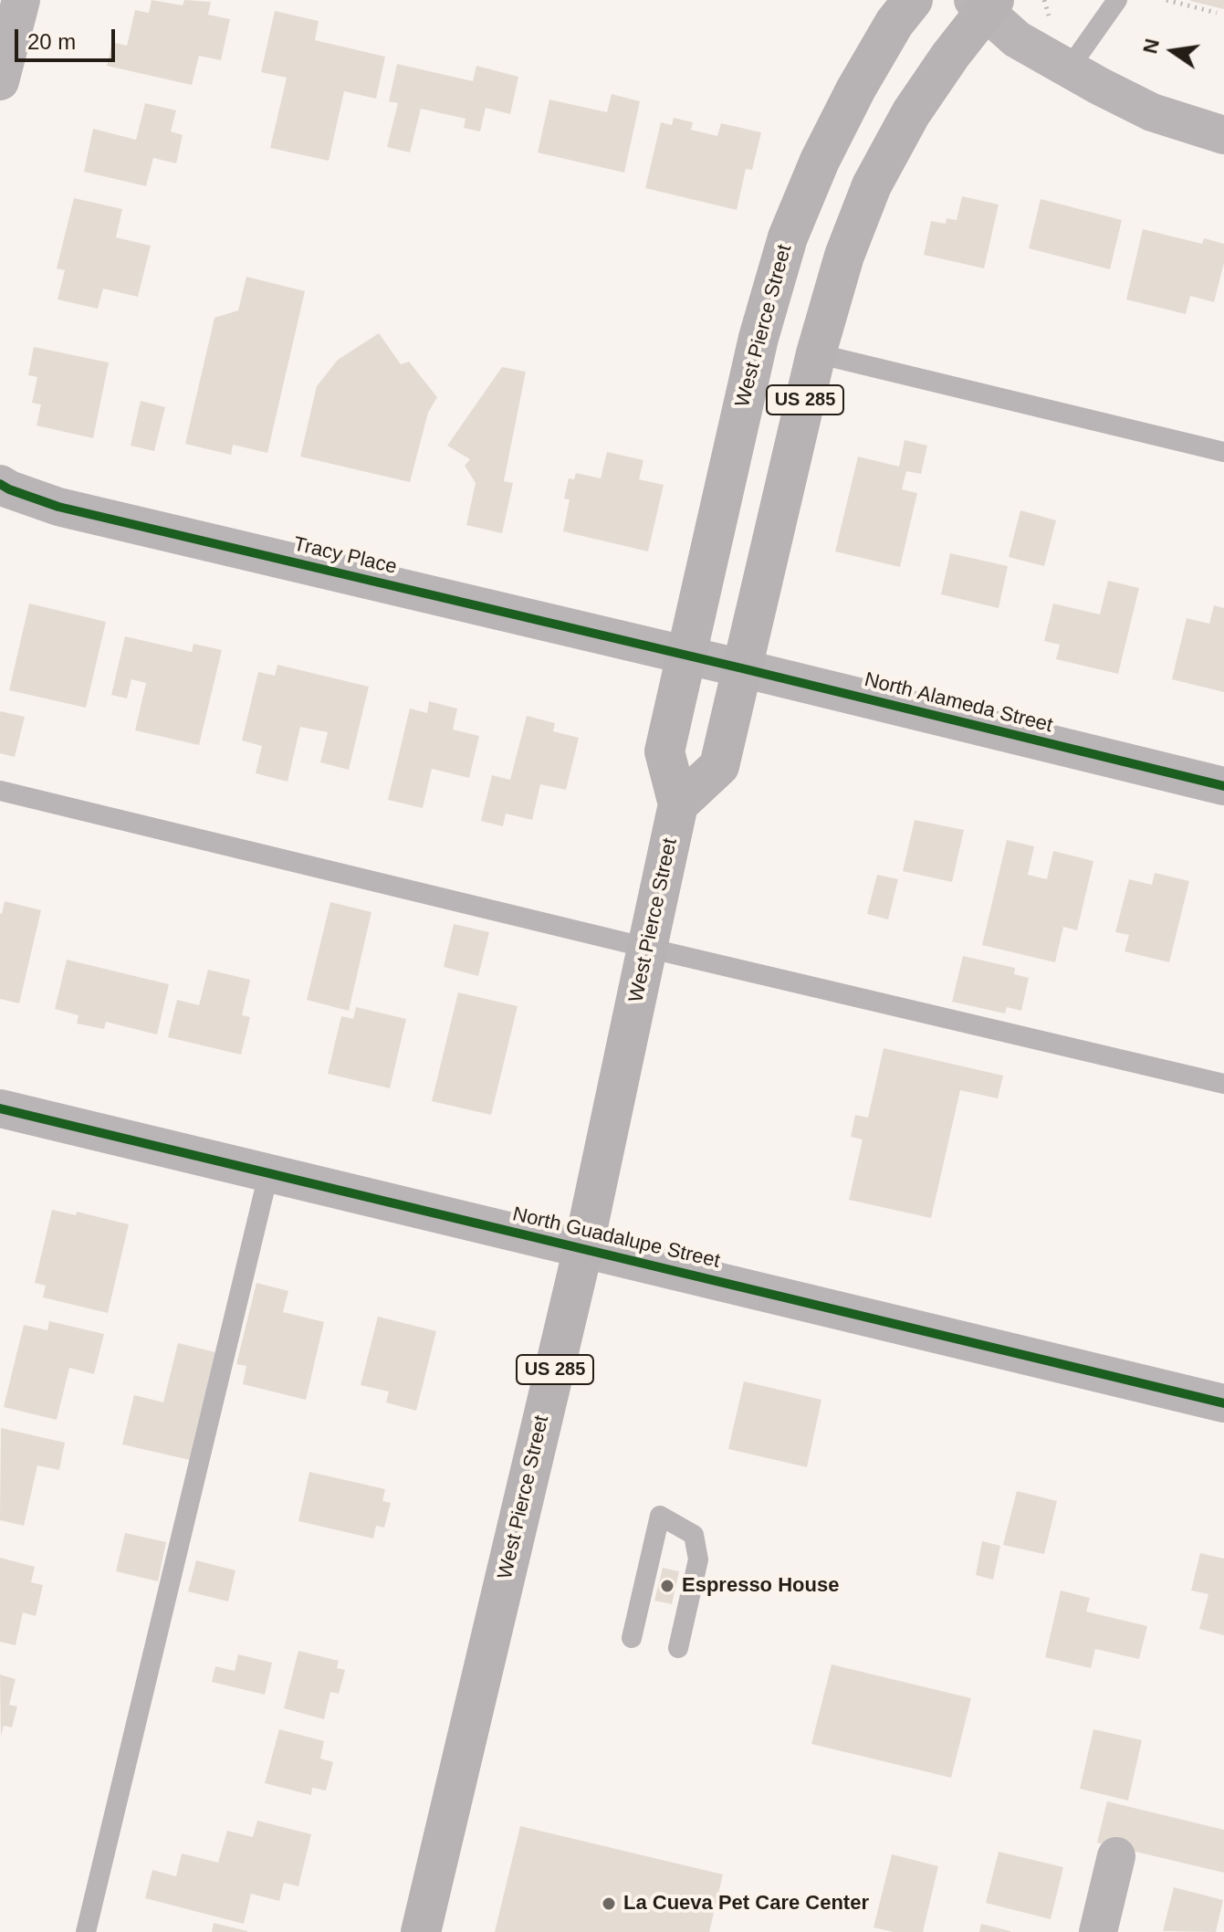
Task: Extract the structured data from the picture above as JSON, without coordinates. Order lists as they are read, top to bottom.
{
  "streets": {
    "highway": ["West Pierce Street", "US 285"],
    "street": ["Tracy Place", "North Alameda Street", "North Guadalupe Street"]
  },
  "crossings": [
    ["West Pierce Street", "US 285"],
    ["West Pierce Street", "Tracy Place"],
    ["West Pierce Street", "North Alameda Street"],
    ["West Pierce Street", "North Guadalupe Street"],
    ["US 285", "North Alameda Street"],
    ["Tracy Place", "North Alameda Street"]
  ],
  "places": ["Espresso House", "La Cueva Pet Care Center"],
  "scale_bar": "20 m",
  "north": "left"
}
